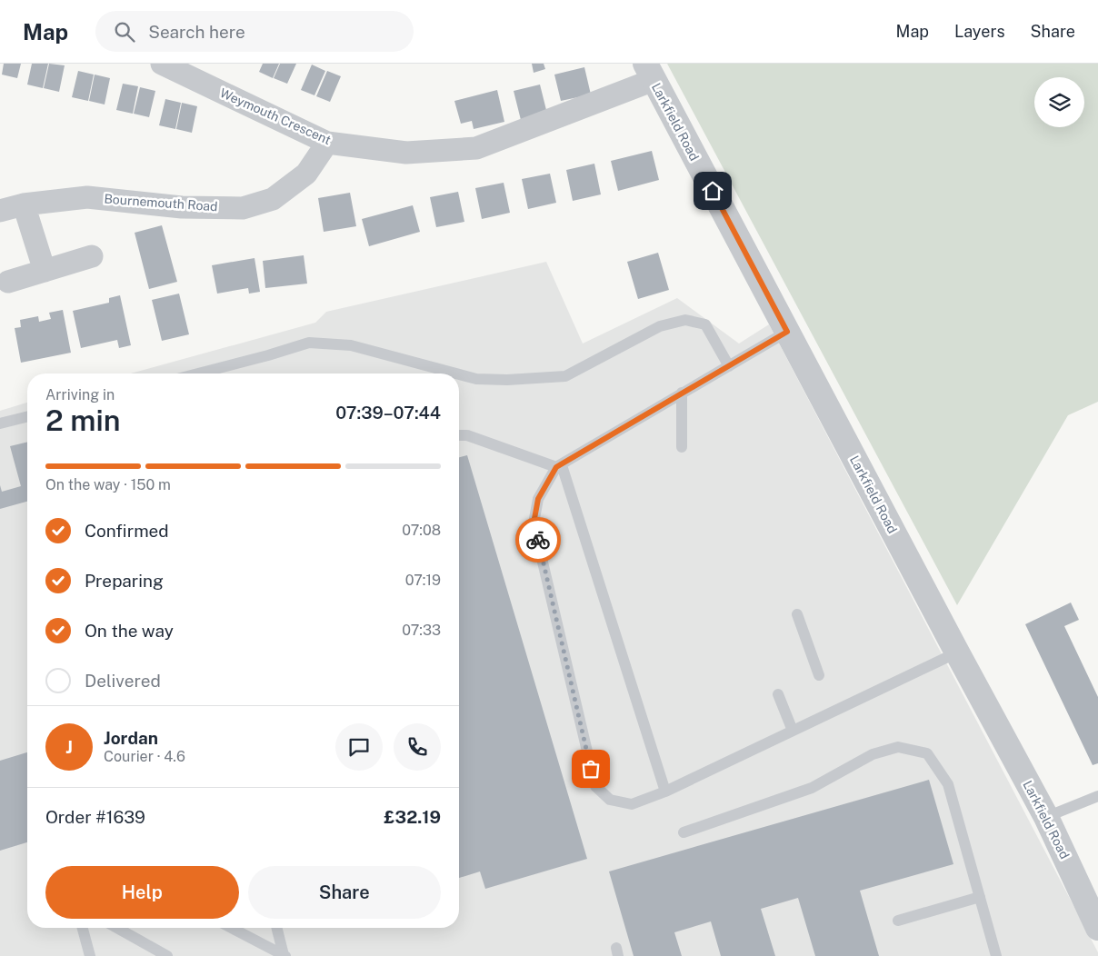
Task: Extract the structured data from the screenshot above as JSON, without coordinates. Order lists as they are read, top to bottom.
{
  "streets": {
    "street": ["Weymouth Crescent", "Larkfield Road", "Bournemouth Road"]
  },
  "crossings": [
    ["Weymouth Crescent", "Larkfield Road"],
    ["Weymouth Crescent", "Bournemouth Road"]
  ],
  "page": {
    "header": "Map",
    "search": "Search here",
    "nav": ["Map", "Layers", "Share"],
    "heading": ["2 min", "Arriving in", "07:39–07:44"],
    "panel": [
      "Jordan",
      "Courier · 4.6",
      "Order #1639",
      "£32.19"
    ],
    "bar": "On the way · 150 m",
    "list": [
      ["Confirmed", "07:08"],
      ["Preparing", "07:19"],
      ["On the way", "07:33"],
      "Delivered"
    ],
    "round": "J",
    "buttons": ["Help", "Share"]
  }
}
